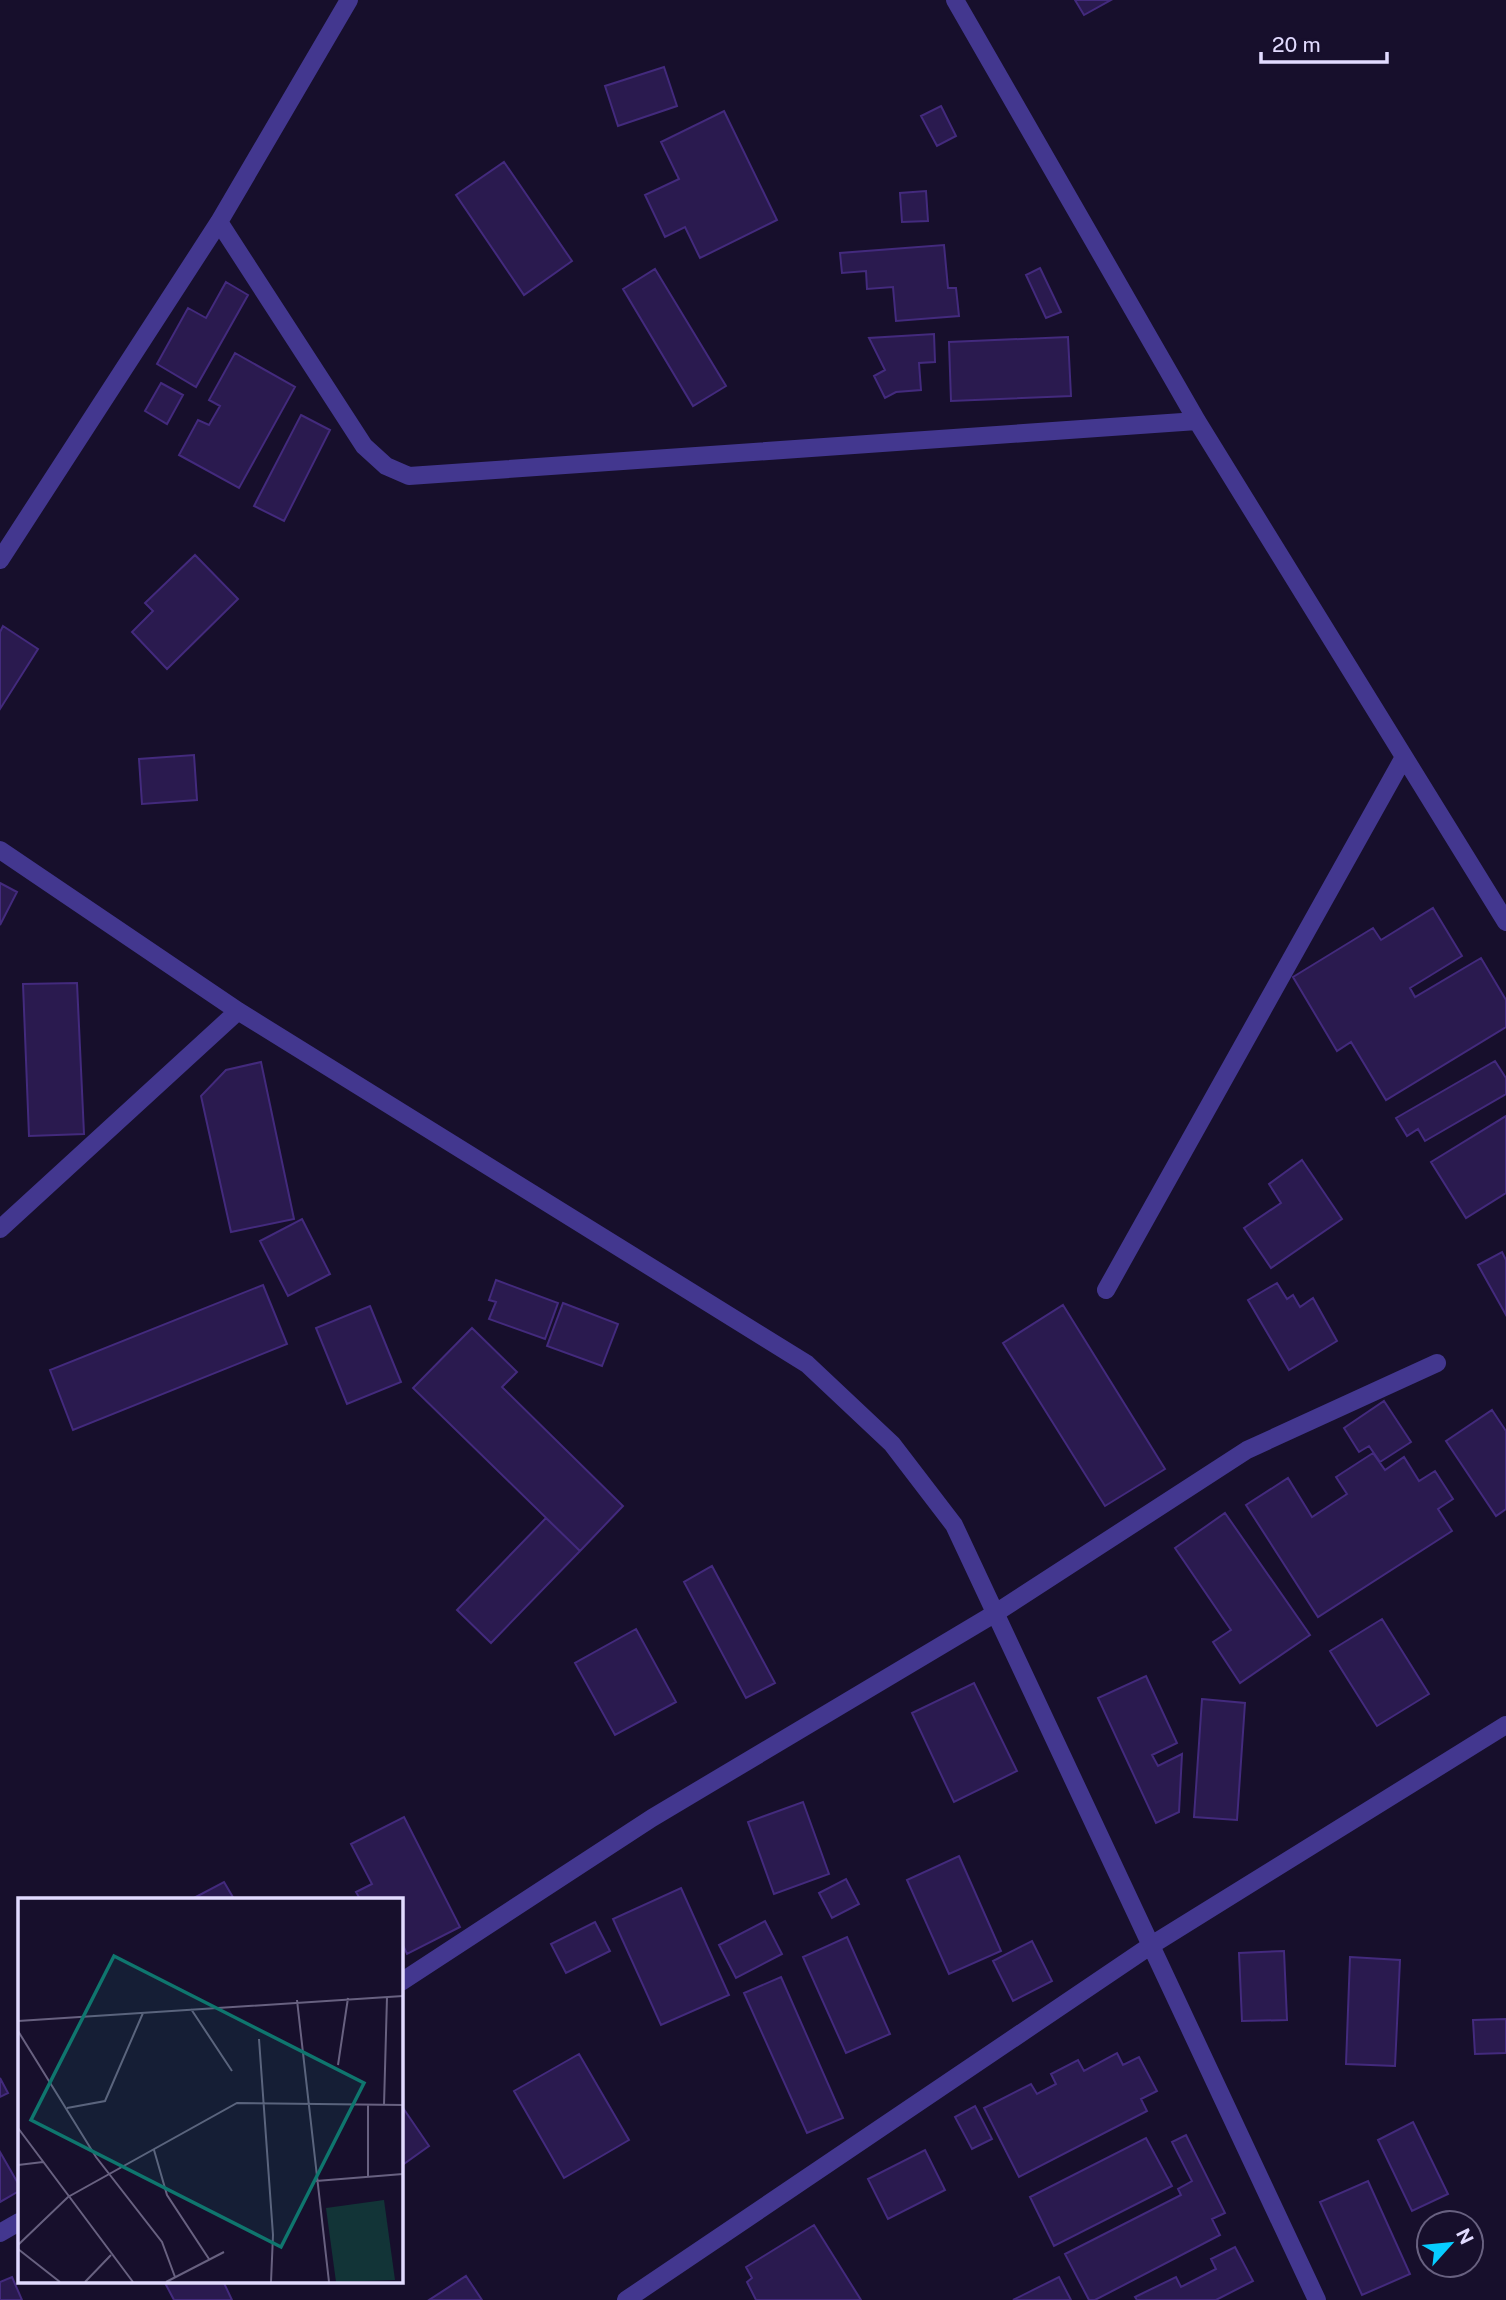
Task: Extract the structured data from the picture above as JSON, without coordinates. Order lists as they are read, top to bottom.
{
  "scale_bar": "20 m",
  "north": "top right"
}
